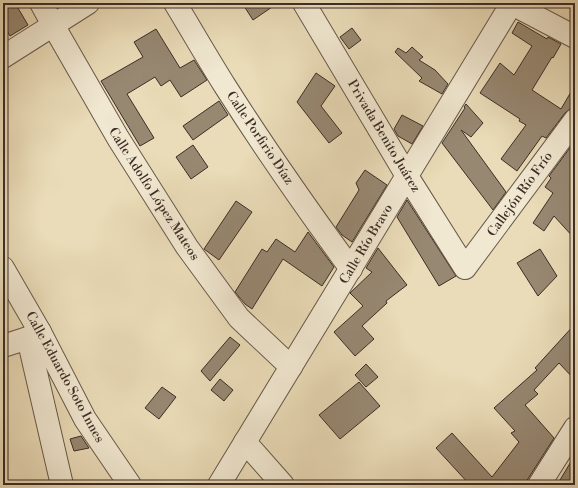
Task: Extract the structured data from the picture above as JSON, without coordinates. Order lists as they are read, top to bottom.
{
  "streets": {
    "street": [
      "Privada Benito Juárez",
      "Calle Porfirio Díaz",
      "Calle Adolfo López Mateos",
      "Callejón Río Frío",
      "Calle Río Bravo",
      "Calle Eduardo Soto Innes"
    ]
  },
  "crossings": [
    ["Privada Benito Juárez", "Callejón Río Frío"],
    ["Privada Benito Juárez", "Calle Río Bravo"],
    ["Calle Porfirio Díaz", "Calle Río Bravo"],
    ["Calle Adolfo López Mateos", "Calle Río Bravo"]
  ]
}
